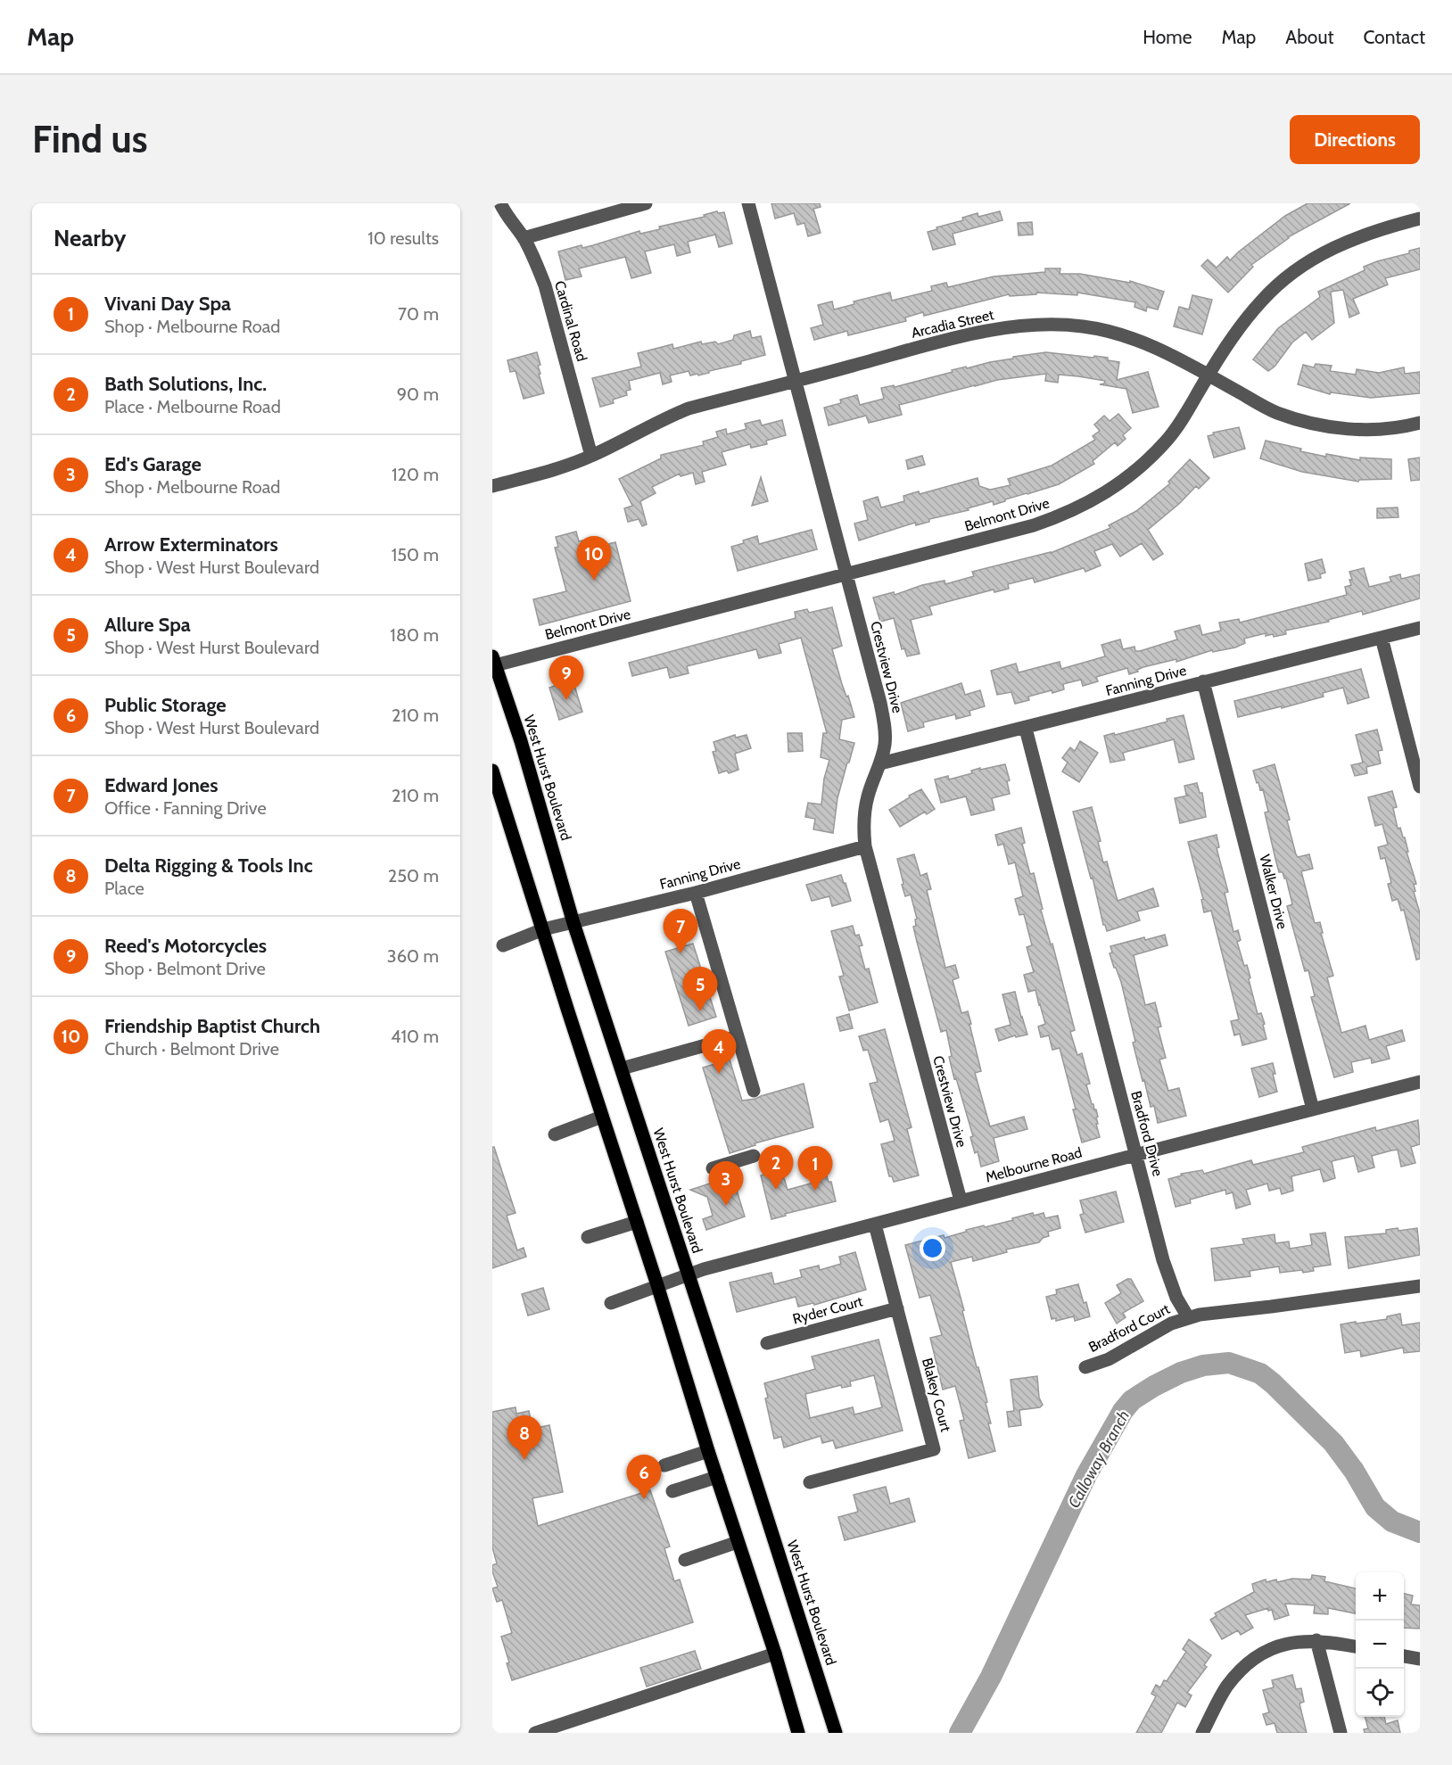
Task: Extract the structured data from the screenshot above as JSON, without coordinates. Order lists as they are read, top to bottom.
{
  "streets": {
    "main road": ["West Hurst Boulevard"],
    "street": [
      "Cardinal Road",
      "Arcadia Street",
      "Belmont Drive",
      "Crestview Drive",
      "Fanning Drive",
      "Walker Drive",
      "Bradford Drive",
      "Melbourne Road",
      "Ryder Court",
      "Bradford Court",
      "Blakey Court"
    ]
  },
  "crossings": [
    ["Cardinal Road", "Arcadia Street"],
    ["Arcadia Street", "Belmont Drive"],
    ["Arcadia Street", "Crestview Drive"],
    ["Belmont Drive", "Crestview Drive"],
    ["Belmont Drive", "West Hurst Boulevard"],
    ["Crestview Drive", "Fanning Drive"],
    ["Crestview Drive", "Melbourne Road"],
    ["Fanning Drive", "West Hurst Boulevard"],
    ["Fanning Drive", "Walker Drive"],
    ["Fanning Drive", "Bradford Drive"],
    ["West Hurst Boulevard", "Melbourne Road"],
    ["Walker Drive", "Melbourne Road"],
    ["Bradford Drive", "Melbourne Road"],
    ["Bradford Drive", "Bradford Court"],
    ["Melbourne Road", "Blakey Court"],
    ["Ryder Court", "Blakey Court"]
  ],
  "water": ["Calloway Branch"],
  "page": {
    "header": "Map",
    "nav": [
      "Home",
      "Map",
      "About",
      "Contact"
    ],
    "buttons": "Directions",
    "title": "Find us",
    "heading": ["Nearby", "10 results"],
    "list": [
      {
        "mark": "1",
        "name": "Vivani Day Spa",
        "note": "Shop · Melbourne Road",
        "value": "70 m"
      },
      {
        "mark": "2",
        "name": "Bath Solutions, Inc.",
        "note": "Place · Melbourne Road",
        "value": "90 m"
      },
      {
        "mark": "3",
        "name": "Ed's Garage",
        "note": "Shop · Melbourne Road",
        "value": "120 m"
      },
      {
        "mark": "4",
        "name": "Arrow Exterminators",
        "note": "Shop · West Hurst Boulevard",
        "value": "150 m"
      },
      {
        "mark": "5",
        "name": "Allure Spa",
        "note": "Shop · West Hurst Boulevard",
        "value": "180 m"
      },
      {
        "mark": "6",
        "name": "Public Storage",
        "note": "Shop · West Hurst Boulevard",
        "value": "210 m"
      },
      {
        "mark": "7",
        "name": "Edward Jones",
        "note": "Office · Fanning Drive",
        "value": "210 m"
      },
      {
        "mark": "8",
        "name": "Delta Rigging & Tools Inc",
        "note": "Place",
        "value": "250 m"
      },
      {
        "mark": "9",
        "name": "Reed's Motorcycles",
        "note": "Shop · Belmont Drive",
        "value": "360 m"
      },
      {
        "mark": "10",
        "name": "Friendship Baptist Church",
        "note": "Church · Belmont Drive",
        "value": "410 m"
      }
    ],
    "pins": [
      "10",
      "9",
      "7",
      "5",
      "4",
      "2",
      "1",
      "3",
      "8",
      "6"
    ],
    "map_buttons": ["+", "−"]
  }
}
